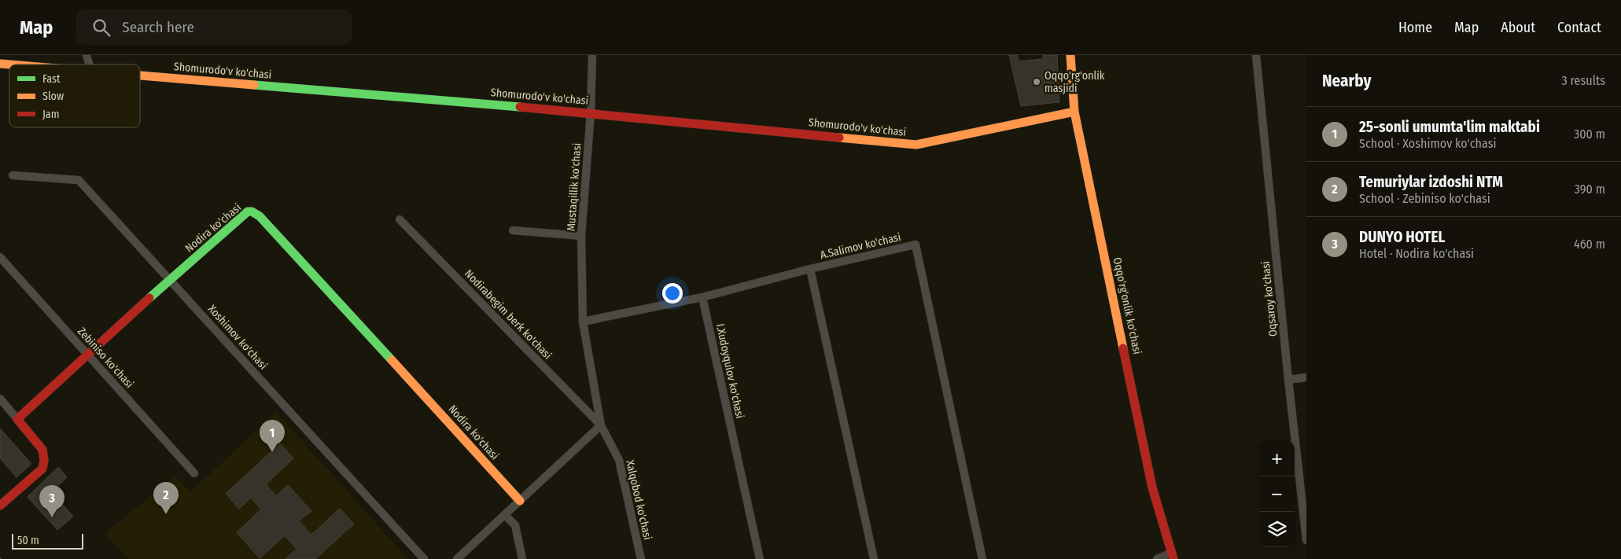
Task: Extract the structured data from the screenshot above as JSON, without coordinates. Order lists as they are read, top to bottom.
{
  "streets": {
    "street": [
      "Shomurodo'v ko'chasi",
      "Mustaqillik ko'chasi",
      "Nodira ko'chasi",
      "A.Salimov ko'chasi",
      "Oqsaroy ko'chasi",
      "Oqqo'rg'onlik ko'chasi",
      "Nodirabegim berk ko'chasi",
      "Xoshimov ko'chasi",
      "Zebiniso ko'chasi",
      "I.Xudoyqulov ko'chasi",
      "Xalqobod ko'chasi"
    ]
  },
  "crossings": [
    ["Shomurodo'v ko'chasi", "Mustaqillik ko'chasi"],
    ["Shomurodo'v ko'chasi", "Oqqo'rg'onlik ko'chasi"],
    ["Mustaqillik ko'chasi", "Nodirabegim berk ko'chasi"],
    ["Mustaqillik ko'chasi", "Xalqobod ko'chasi"],
    ["Nodira ko'chasi", "Xoshimov ko'chasi"],
    ["Nodira ko'chasi", "Zebiniso ko'chasi"],
    ["Nodirabegim berk ko'chasi", "Xalqobod ko'chasi"]
  ],
  "places": ["Oqqo'rg'onlik masjidi"],
  "legend": ["Fast", "Slow", "Jam"],
  "scale_bar": "50 m",
  "page": {
    "header": "Map",
    "search": "Search here",
    "nav": [
      "Home",
      "Map",
      "About",
      "Contact"
    ],
    "heading": ["Nearby", "3 results"],
    "list": [
      {
        "mark": "1",
        "name": "25-sonli umumta'lim maktabi",
        "note": "School · Xoshimov ko'chasi",
        "value": "300 m"
      },
      {
        "mark": "2",
        "name": "Temuriylar izdoshi NTM",
        "note": "School · Zebiniso ko'chasi",
        "value": "390 m"
      },
      {
        "mark": "3",
        "name": "DUNYO HOTEL",
        "note": "Hotel · Nodira ko'chasi",
        "value": "460 m"
      }
    ],
    "pins": ["1", "2", "3"],
    "map_buttons": ["+", "−"],
    "scale": "50 m"
  }
}
